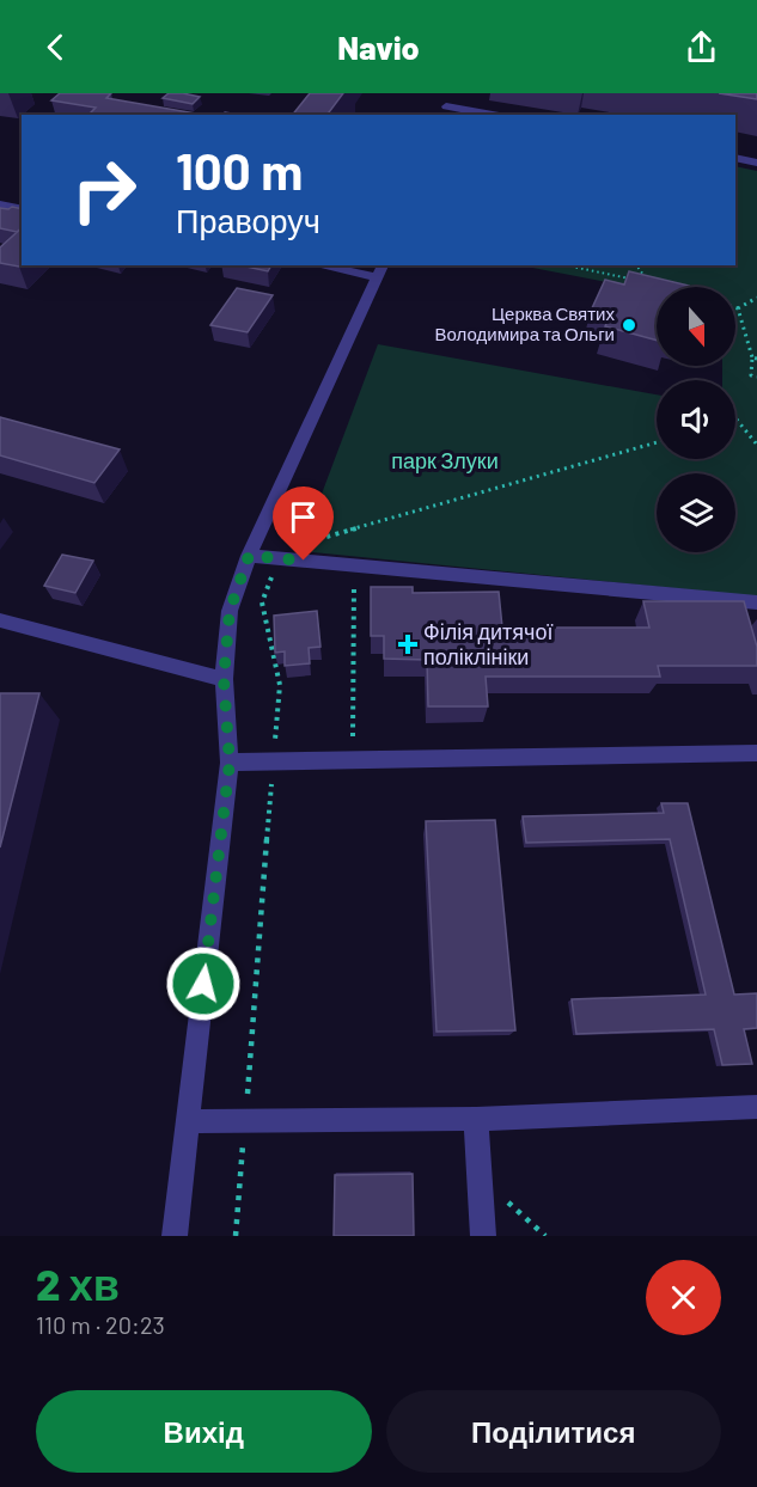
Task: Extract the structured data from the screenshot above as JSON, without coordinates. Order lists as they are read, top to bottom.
{
  "parks": ["парк Злуки"],
  "places": {
    "other": ["Церква Святих Володимира та Ольги"],
    "health": ["Філія дитячої поліклініки"]
  },
  "north": "bottom",
  "page": {
    "header": "Navio",
    "turn": ["100 m", "Праворуч"],
    "heading": ["2 хв", "110 m · 20:23"],
    "buttons": ["Вихід", "Поділитися"]
  }
}
